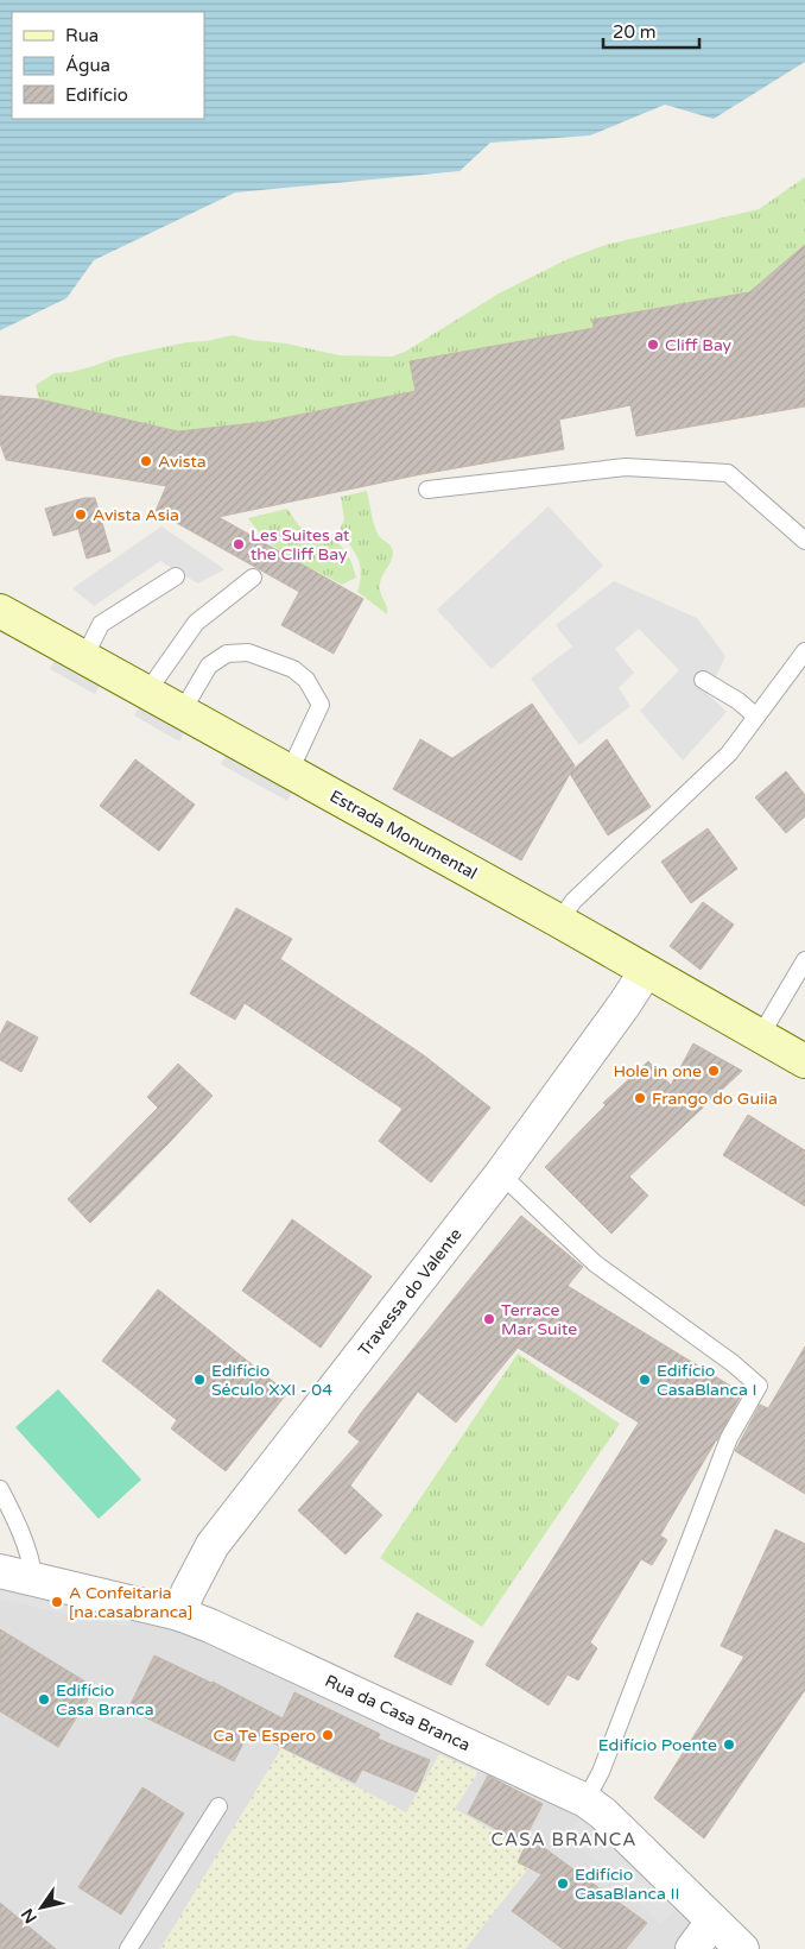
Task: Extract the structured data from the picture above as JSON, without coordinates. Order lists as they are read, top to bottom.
{
  "streets": {
    "main road": ["Estrada Monumental"],
    "street": ["Travessa do Valente", "Rua da Casa Branca"]
  },
  "crossings": [
    ["Estrada Monumental", "Travessa do Valente"],
    ["Travessa do Valente", "Rua da Casa Branca"]
  ],
  "districts": ["CASA BRANCA"],
  "places": [
    "Cliff Bay",
    "Avista",
    "Avista Asia",
    "Les Suites at the Cliff Bay",
    "Hole in one",
    "Frango do Guiia",
    "Terrace Mar Suite",
    "Edifício Século XXI - 04",
    "Edifício CasaBlanca I",
    "A Confeitaria [na.casabranca]",
    "Edifício Casa Branca",
    "Ca Te Espero",
    "Edifício Poente",
    "Edifício CasaBlanca II"
  ],
  "legend": ["Rua", "Água", "Edifício"],
  "scale_bar": "20 m",
  "north": "bottom left"
}
